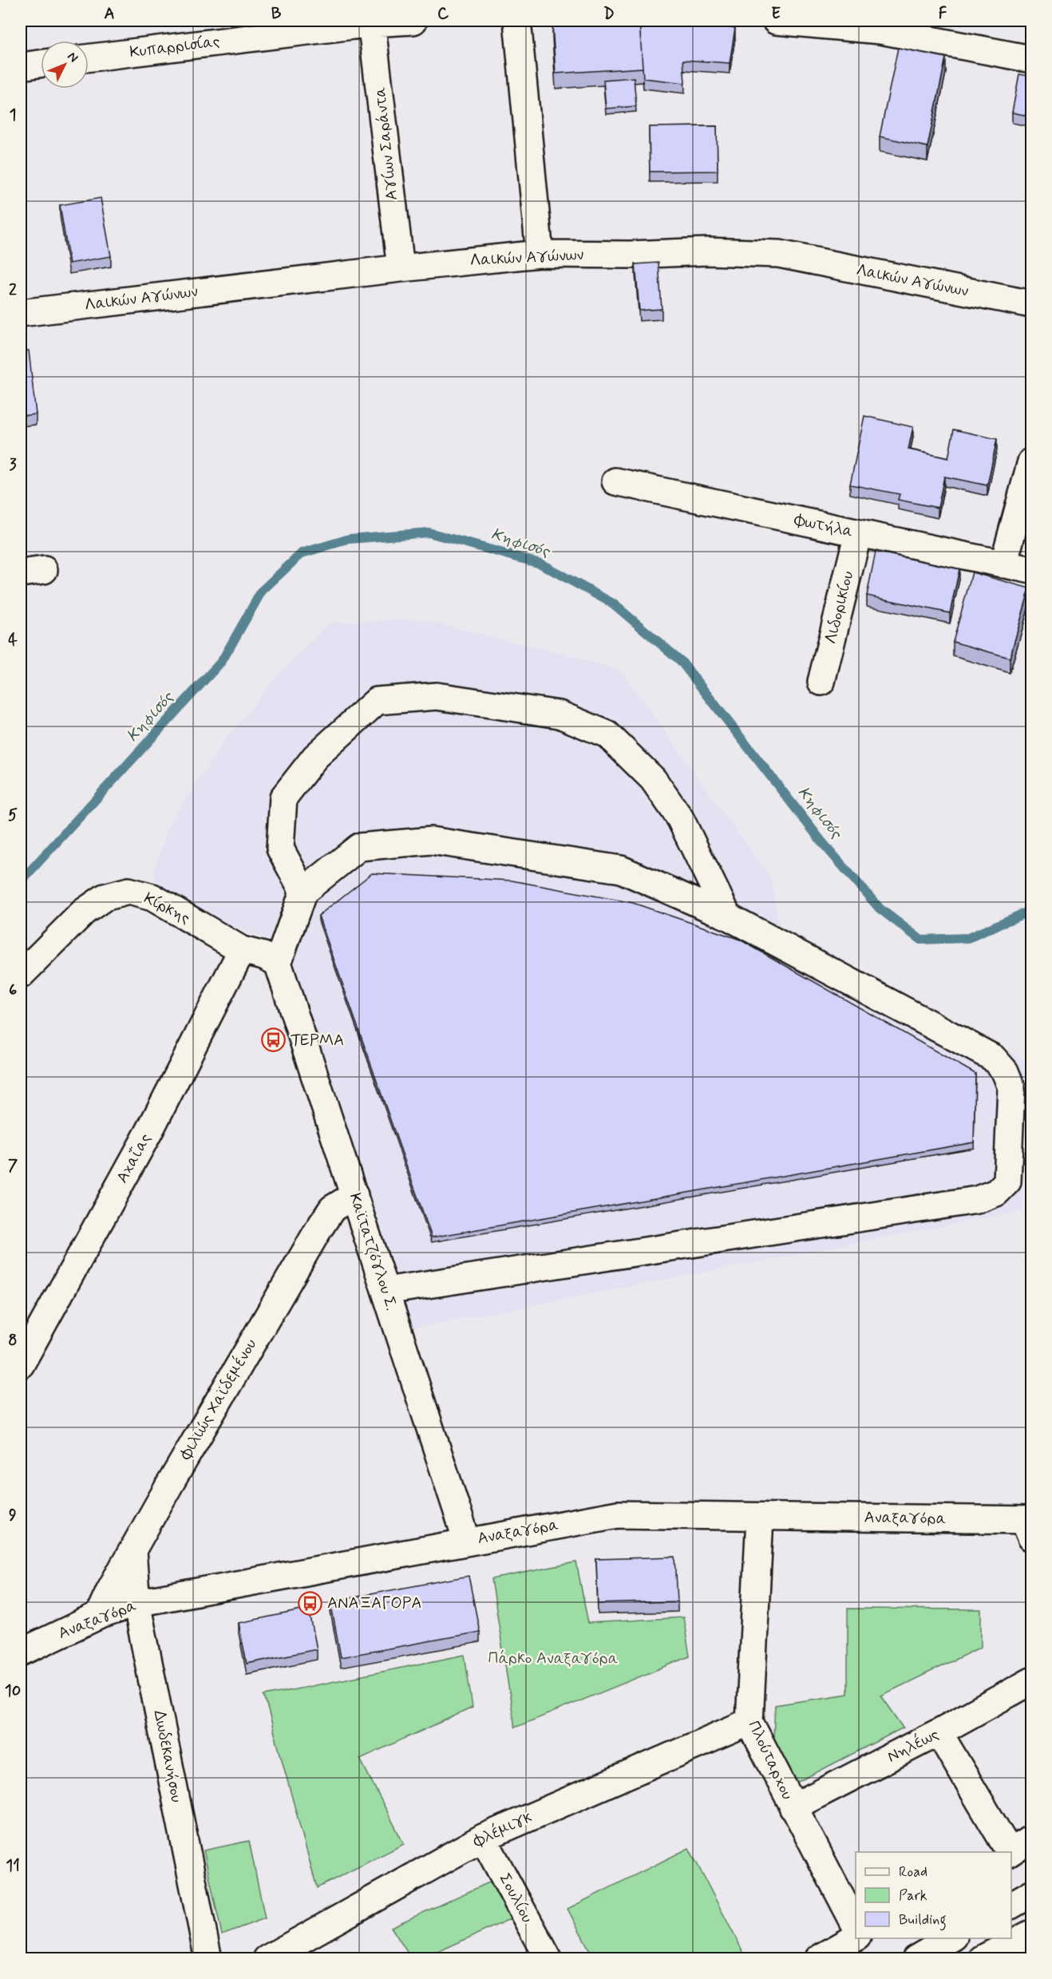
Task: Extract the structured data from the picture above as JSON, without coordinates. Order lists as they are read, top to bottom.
{
  "streets": {
    "main road": [
      "Κυπαρρισίας",
      "Αγίων Σαράντα",
      "Λαικών Αγώνων",
      "Φωτήλα",
      "Λιδορικίου",
      "Κίρκης",
      "Αχαΐας",
      "Καϊτατζόγλου Σ.",
      "Φιλιώς Χαϊδεμένου",
      "Αναξαγόρα",
      "Νηλέως",
      "Δωδεκανήσου",
      "Πλούταρχου",
      "Φλέμιγκ",
      "Σουλίου"
    ]
  },
  "crossings": [
    ["Κυπαρρισίας", "Αγίων Σαράντα"],
    ["Αγίων Σαράντα", "Λαικών Αγώνων"],
    ["Φωτήλα", "Λιδορικίου"],
    ["Κίρκης", "Αχαΐας"],
    ["Κίρκης", "Καϊτατζόγλου Σ."],
    ["Καϊτατζόγλου Σ.", "Φιλιώς Χαϊδεμένου"],
    ["Καϊτατζόγλου Σ.", "Αναξαγόρα"],
    ["Φιλιώς Χαϊδεμένου", "Αναξαγόρα"],
    ["Φιλιώς Χαϊδεμένου", "Δωδεκανήσου"],
    ["Αναξαγόρα", "Δωδεκανήσου"],
    ["Αναξαγόρα", "Πλούταρχου"],
    ["Νηλέως", "Πλούταρχου"],
    ["Πλούταρχου", "Φλέμιγκ"],
    ["Φλέμιγκ", "Σουλίου"]
  ],
  "water": ["Κηφισός"],
  "parks": ["Πάρκο Αναξαγόρα"],
  "places": {
    "bus stop": ["ΤΕΡΜΑ", "ΑΝΑΞΑΓΟΡΑ"]
  },
  "legend": ["Road", "Park", "Building"],
  "north": "top right",
  "grid": {
    "columns": [
      "A",
      "B",
      "C",
      "D",
      "E",
      "F"
    ],
    "rows": [
      "1",
      "2",
      "3",
      "4",
      "5",
      "6",
      "7",
      "8",
      "9",
      "10",
      "11"
    ]
  }
}
